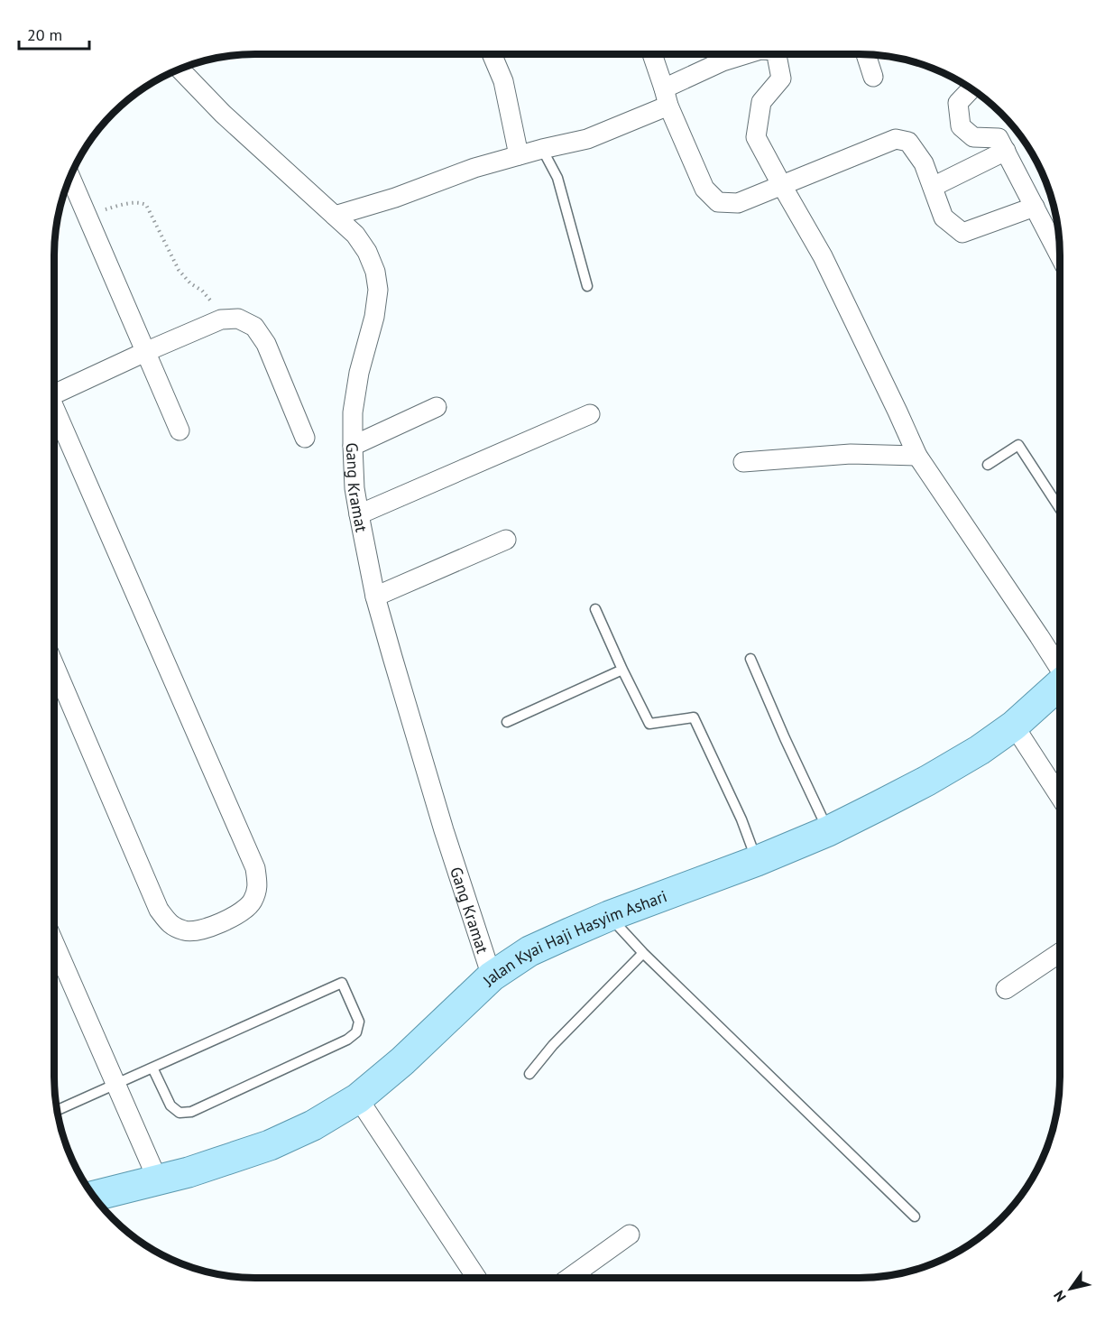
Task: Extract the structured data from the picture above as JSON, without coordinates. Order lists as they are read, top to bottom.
{
  "streets": {
    "main road": ["Jalan Kyai Haji Hasyim Ashari"],
    "street": ["Gang Kramat"]
  },
  "crossings": [
    ["Gang Kramat", "Jalan Kyai Haji Hasyim Ashari"]
  ],
  "scale_bar": "20 m",
  "north": "bottom left"
}
